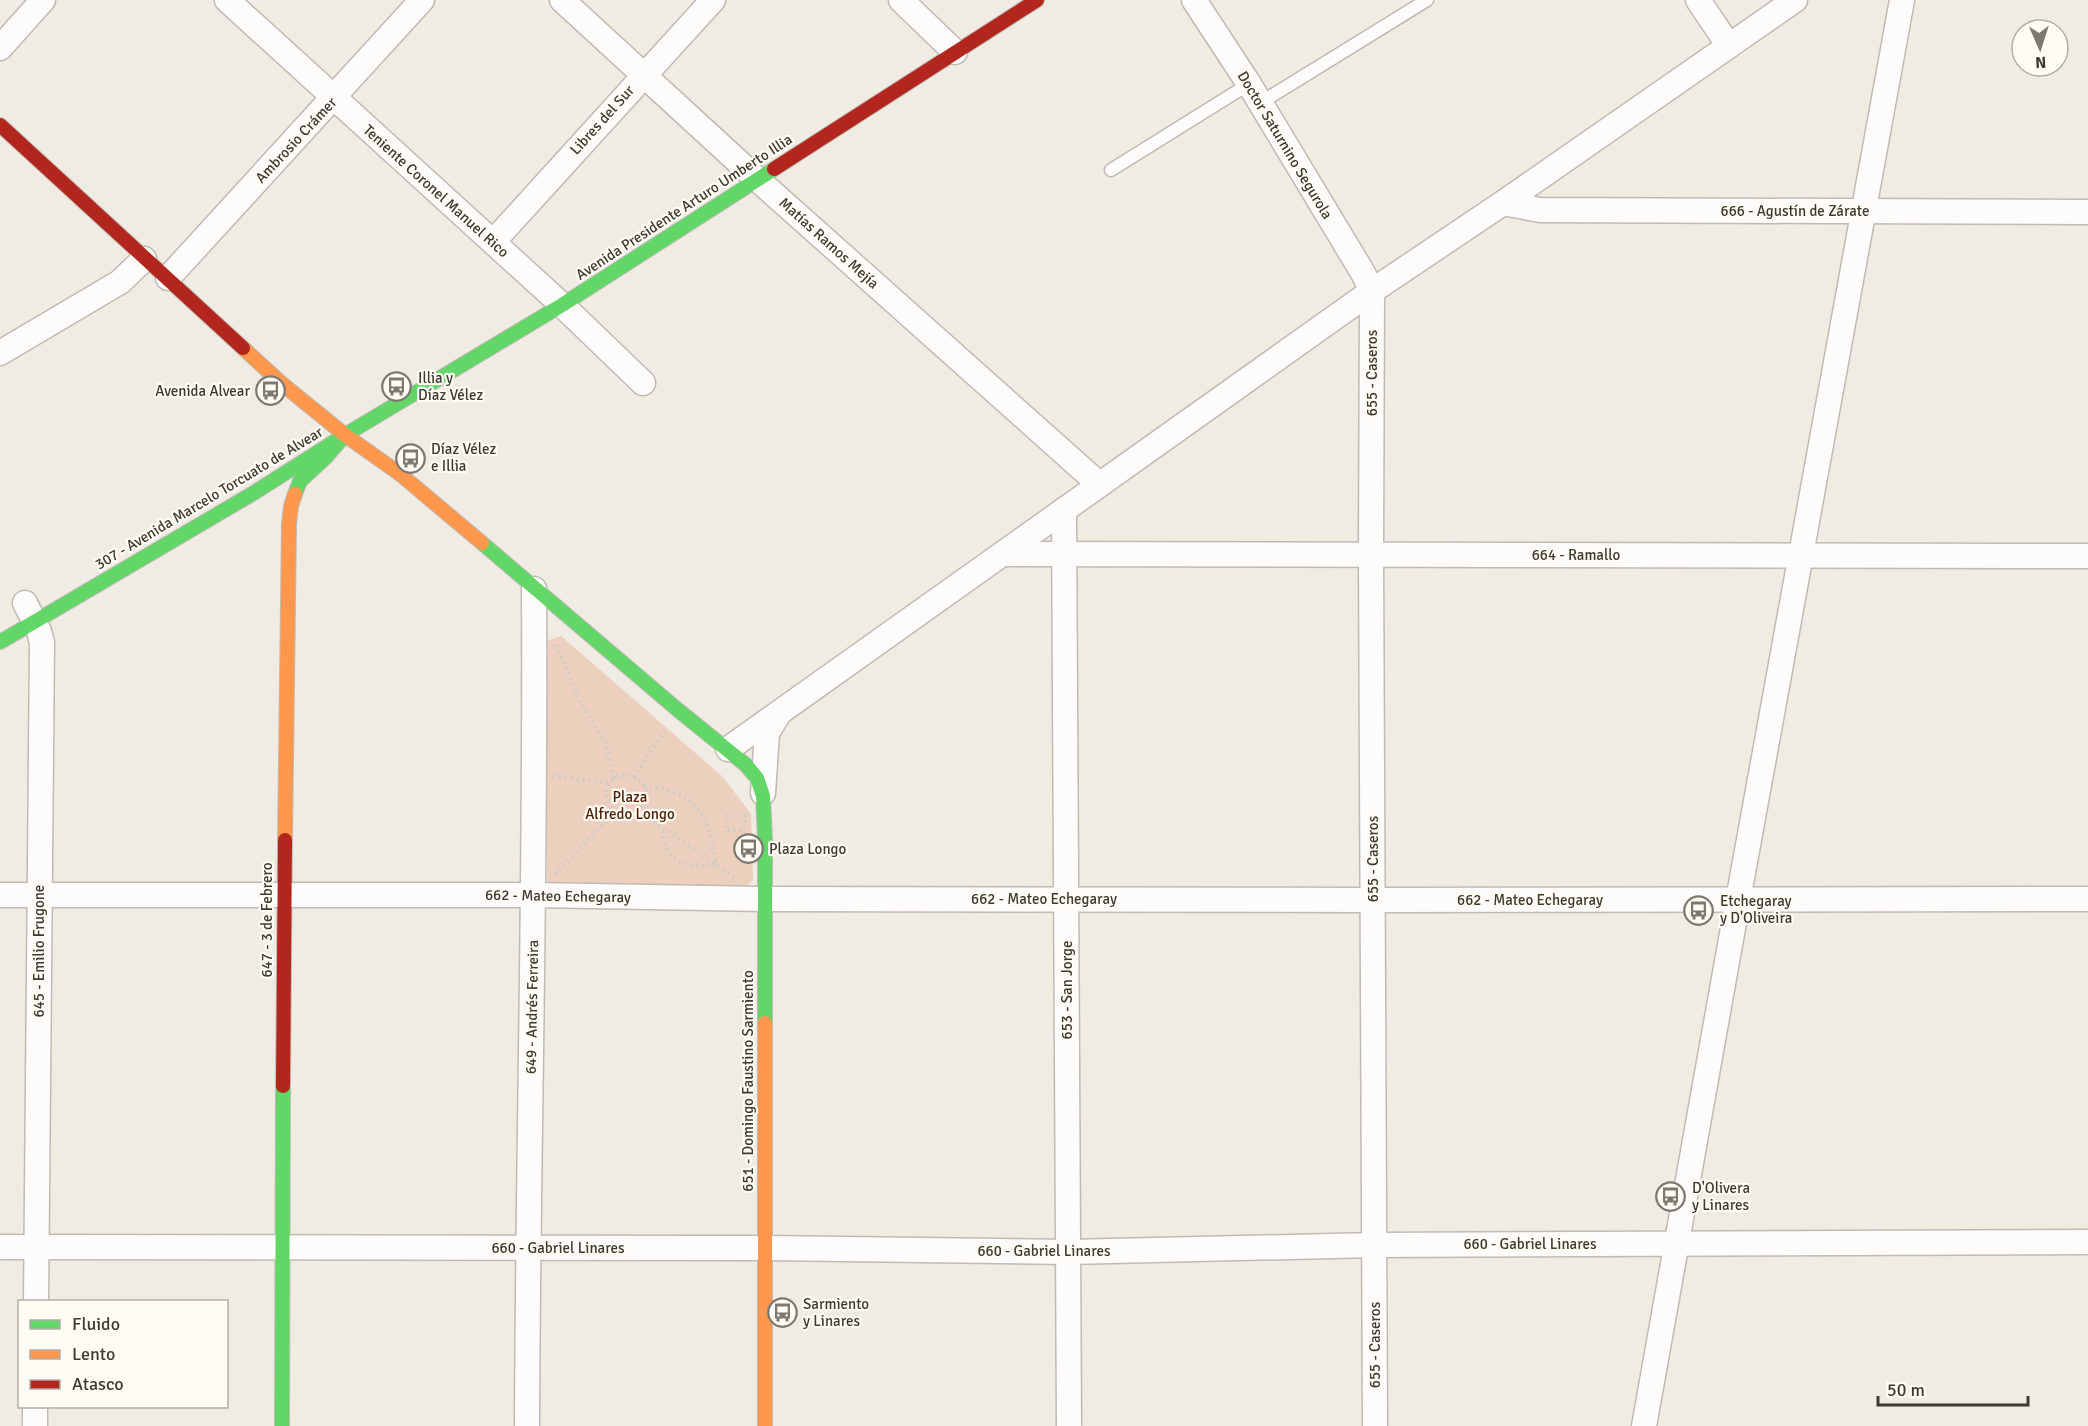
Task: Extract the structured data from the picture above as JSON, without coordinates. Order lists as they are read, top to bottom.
{
  "streets": {
    "street": [
      "Libres del Sur",
      "Ambrosio Crámer",
      "Doctor Saturnino Segurola",
      "Teniente Coronel Manuel Rico",
      "Avenida Presidente Arturo Umberto Illia",
      "666 - Agustín de Zárate",
      "Matías Ramos Mejía",
      "655 - Caseros",
      "307 - Avenida Marcelo Torcuato de Alvear",
      "664 - Ramallo",
      "662 - Mateo Echegaray",
      "647 - 3 de Febrero",
      "645 - Emilio Frugone",
      "653 - San Jorge",
      "649 - Andrés Ferreira",
      "651 - Domingo Faustino Sarmiento",
      "660 - Gabriel Linares"
    ]
  },
  "crossings": [
    ["Libres del Sur", "Teniente Coronel Manuel Rico"],
    ["Libres del Sur", "Matías Ramos Mejía"],
    ["Ambrosio Crámer", "Teniente Coronel Manuel Rico"],
    ["Ambrosio Crámer", "651 - Domingo Faustino Sarmiento"],
    ["Doctor Saturnino Segurola", "655 - Caseros"],
    ["Teniente Coronel Manuel Rico", "Avenida Presidente Arturo Umberto Illia"],
    ["Avenida Presidente Arturo Umberto Illia", "Matías Ramos Mejía"],
    ["Avenida Presidente Arturo Umberto Illia", "307 - Avenida Marcelo Torcuato de Alvear"],
    ["Avenida Presidente Arturo Umberto Illia", "647 - 3 de Febrero"],
    ["Avenida Presidente Arturo Umberto Illia", "651 - Domingo Faustino Sarmiento"],
    ["655 - Caseros", "664 - Ramallo"],
    ["655 - Caseros", "662 - Mateo Echegaray"],
    ["655 - Caseros", "660 - Gabriel Linares"],
    ["307 - Avenida Marcelo Torcuato de Alvear", "647 - 3 de Febrero"],
    ["307 - Avenida Marcelo Torcuato de Alvear", "645 - Emilio Frugone"],
    ["307 - Avenida Marcelo Torcuato de Alvear", "651 - Domingo Faustino Sarmiento"],
    ["664 - Ramallo", "653 - San Jorge"],
    ["662 - Mateo Echegaray", "647 - 3 de Febrero"],
    ["662 - Mateo Echegaray", "645 - Emilio Frugone"],
    ["662 - Mateo Echegaray", "653 - San Jorge"],
    ["662 - Mateo Echegaray", "649 - Andrés Ferreira"],
    ["662 - Mateo Echegaray", "651 - Domingo Faustino Sarmiento"],
    ["647 - 3 de Febrero", "651 - Domingo Faustino Sarmiento"],
    ["647 - 3 de Febrero", "660 - Gabriel Linares"],
    ["645 - Emilio Frugone", "660 - Gabriel Linares"],
    ["653 - San Jorge", "660 - Gabriel Linares"],
    ["649 - Andrés Ferreira", "651 - Domingo Faustino Sarmiento"],
    ["649 - Andrés Ferreira", "660 - Gabriel Linares"],
    ["651 - Domingo Faustino Sarmiento", "660 - Gabriel Linares"]
  ],
  "parks": ["Plaza Alfredo Longo"],
  "places": {
    "bus stop": [
      "Illia y Díaz Vélez",
      "Avenida Alvear",
      "Díaz Vélez e Illia",
      "Plaza Longo",
      "Etchegaray y D'Oliveira",
      "D'Olivera y Linares",
      "Sarmiento y Linares"
    ]
  },
  "legend": ["Fluido", "Lento", "Atasco"],
  "scale_bar": "50 m",
  "north": "bottom"
}
